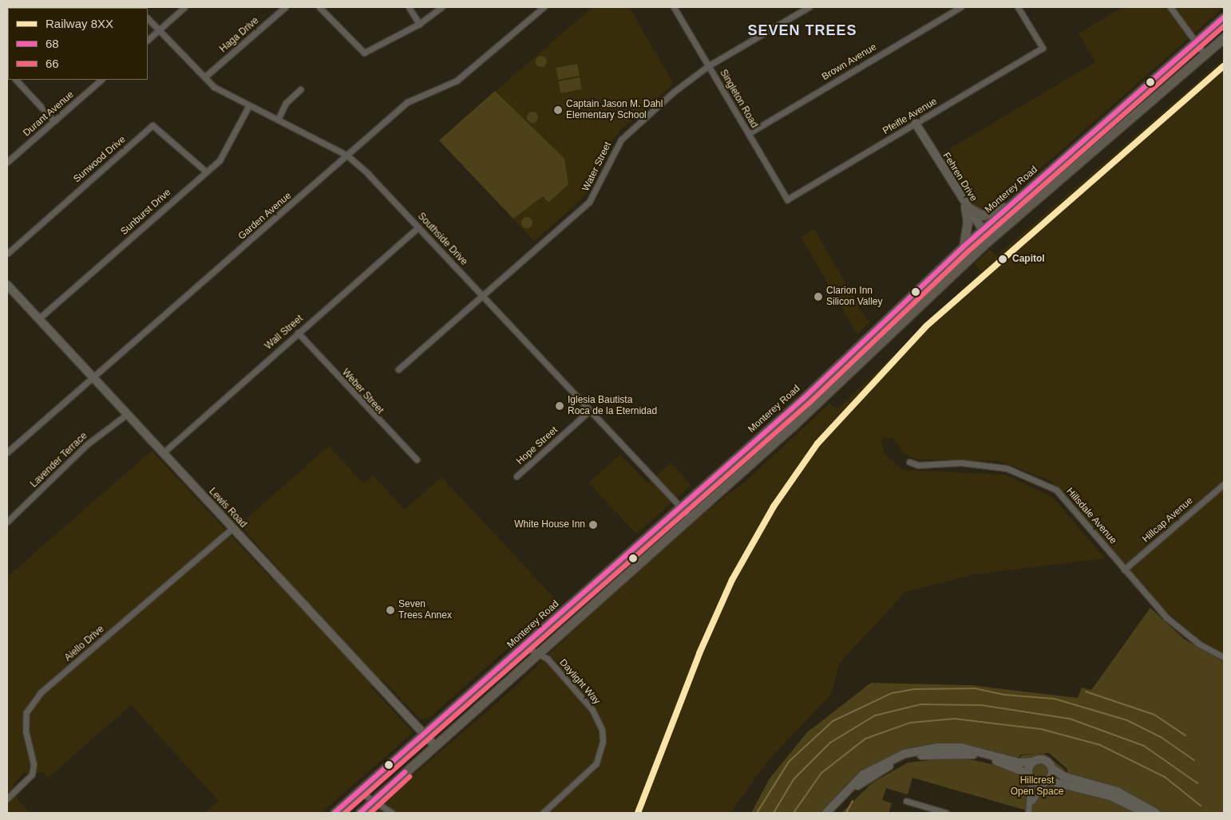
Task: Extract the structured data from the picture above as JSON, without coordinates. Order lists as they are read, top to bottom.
{
  "streets": {
    "main road": ["Monterey Road"],
    "street": [
      "Haga Drive",
      "Brown Avenue",
      "Singleton Road",
      "Durant Avenue",
      "Pfeifle Avenue",
      "Sunwood Drive",
      "Water Street",
      "Fehren Drive",
      "Sunburst Drive",
      "Garden Avenue",
      "Southside Drive",
      "Wall Street",
      "Weber Street",
      "Hope Street",
      "Lavender Terrace",
      "Lewis Road",
      "Hillsdale Avenue",
      "Hillcap Avenue",
      "Aiello Drive",
      "Daylight Way"
    ]
  },
  "crossings": [
    ["Haga Drive", "Southside Drive"],
    ["Brown Avenue", "Singleton Road"],
    ["Singleton Road", "Pfeifle Avenue"],
    ["Singleton Road", "Water Street"],
    ["Pfeifle Avenue", "Fehren Drive"],
    ["Sunwood Drive", "Sunburst Drive"],
    ["Water Street", "Southside Drive"],
    ["Fehren Drive", "Monterey Road"],
    ["Monterey Road", "Southside Drive"],
    ["Monterey Road", "Lewis Road"],
    ["Monterey Road", "Daylight Way"],
    ["Sunburst Drive", "Southside Drive"],
    ["Sunburst Drive", "Lewis Road"],
    ["Garden Avenue", "Southside Drive"],
    ["Garden Avenue", "Lewis Road"],
    ["Southside Drive", "Wall Street"],
    ["Southside Drive", "Hope Street"],
    ["Wall Street", "Weber Street"],
    ["Wall Street", "Lewis Road"],
    ["Lavender Terrace", "Lewis Road"],
    ["Lewis Road", "Aiello Drive"],
    ["Hillsdale Avenue", "Hillcap Avenue"]
  ],
  "districts": ["SEVEN TREES"],
  "parks": ["Hillcrest Open Space"],
  "places": [
    "Captain Jason M. Dahl Elementary School",
    "Capitol",
    "Clarion Inn Silicon Valley",
    "Iglesia Bautista Roca de la Eternidad",
    "White House Inn",
    "Seven Trees Annex"
  ],
  "lines": ["transit line 68", "transit line 66", "rail line 8XX"],
  "legend": ["Railway 8XX", "68", "66"]
}
